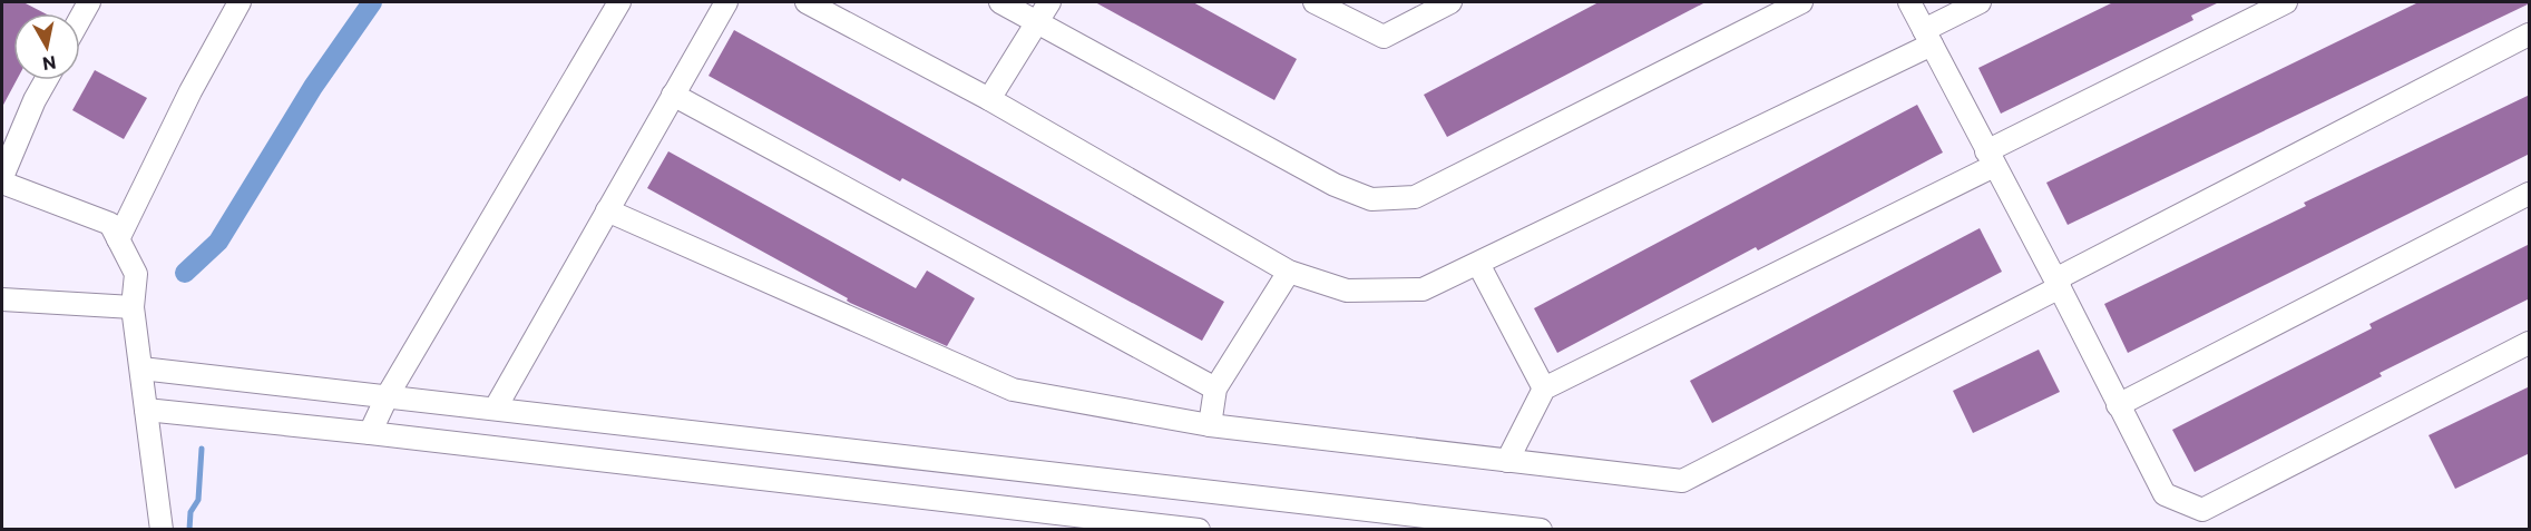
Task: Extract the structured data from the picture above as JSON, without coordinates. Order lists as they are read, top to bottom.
{
  "north": "bottom"
}
